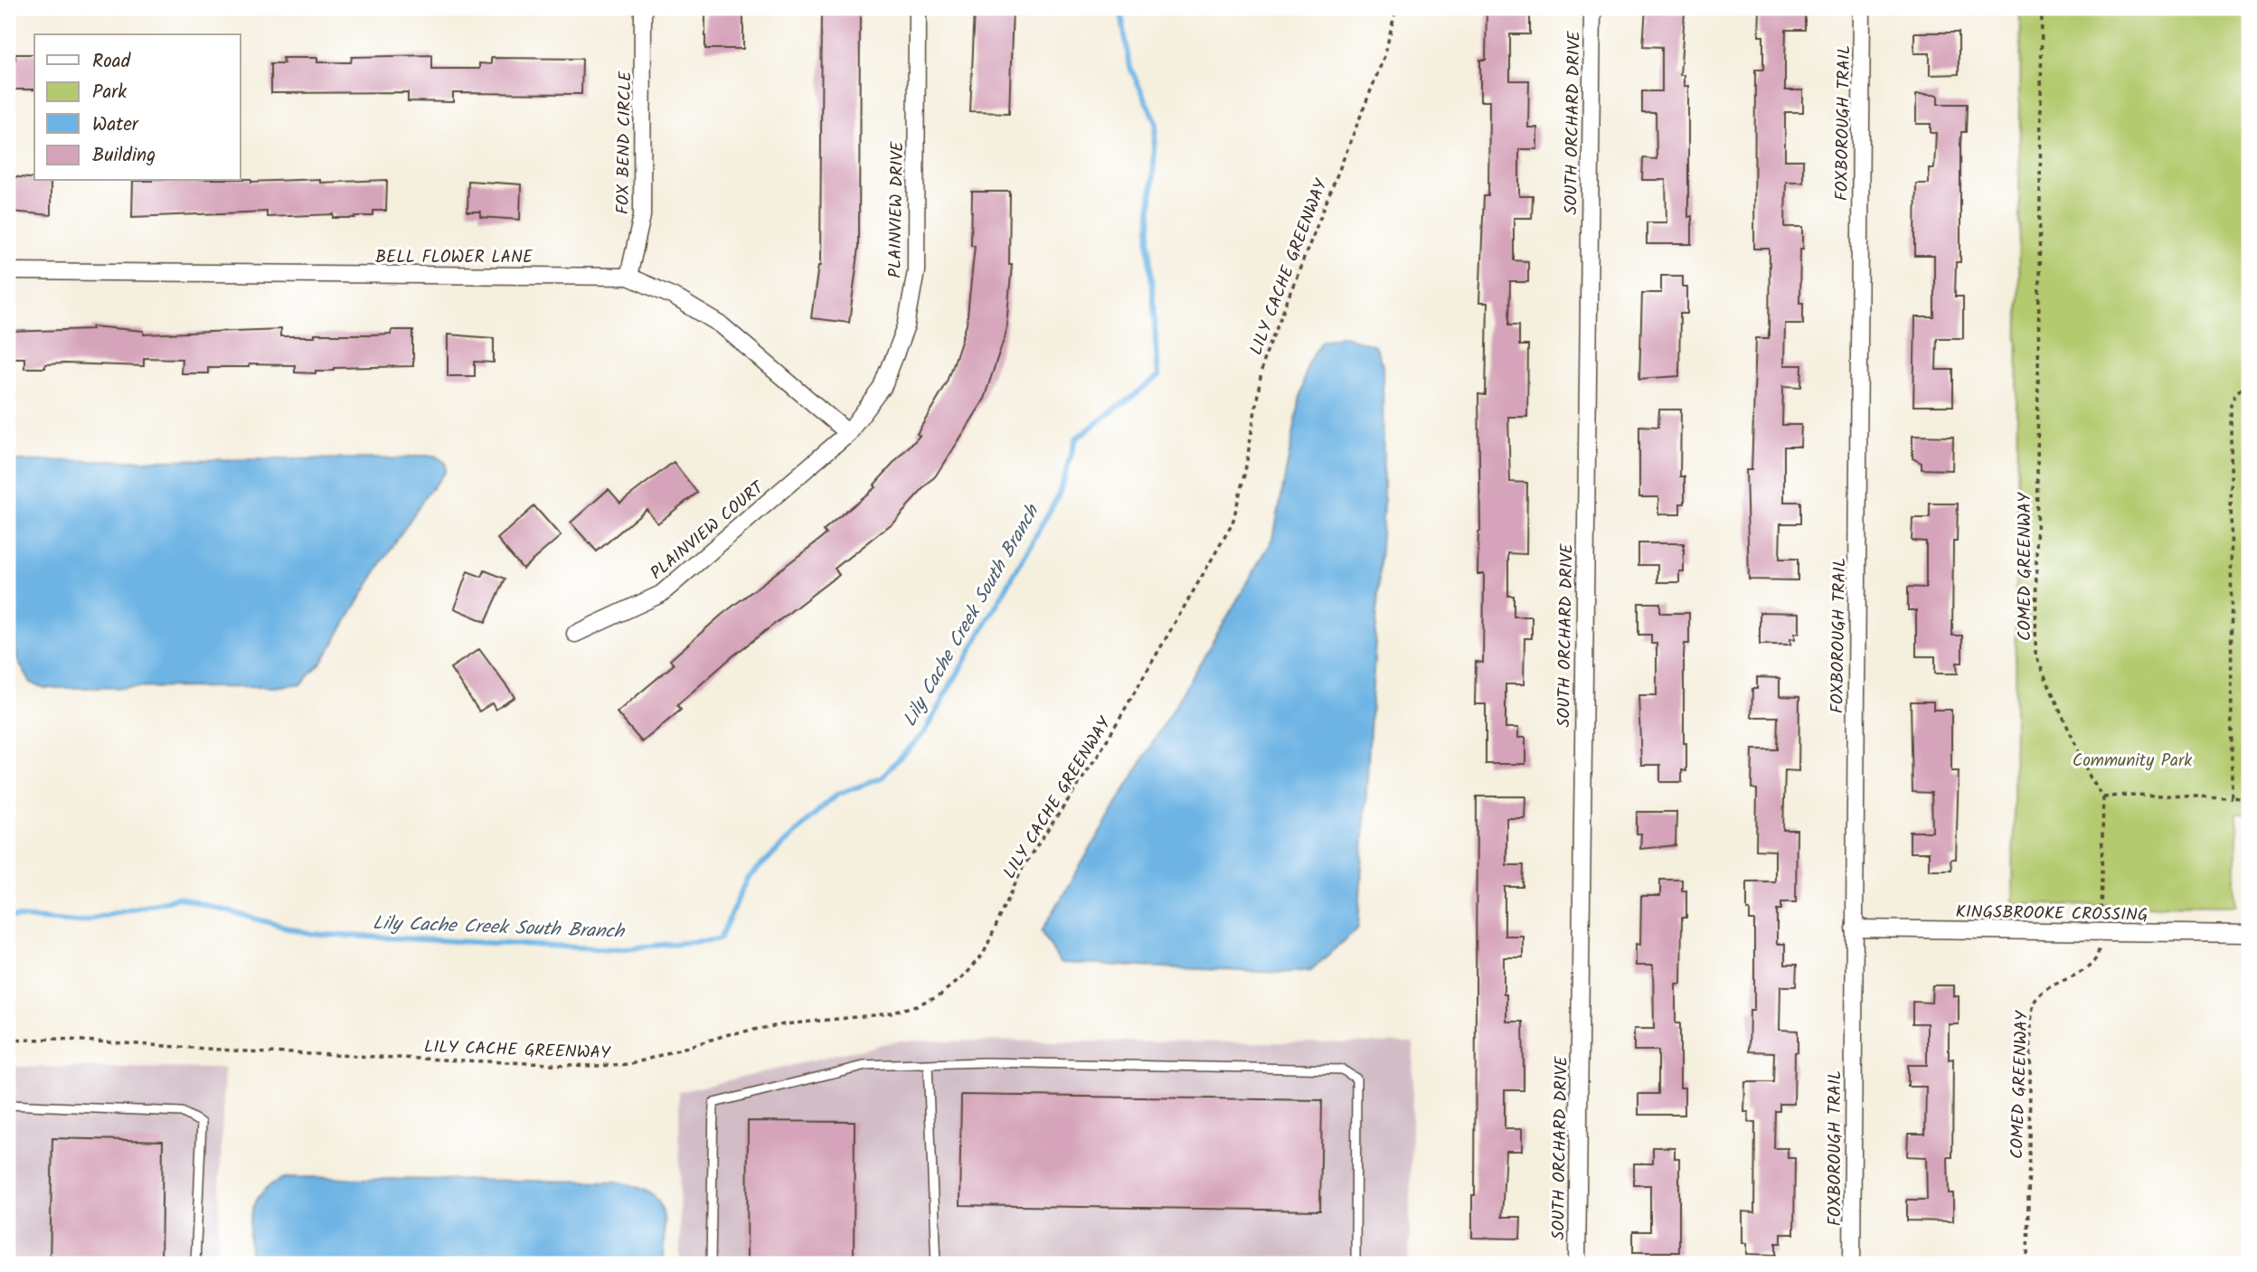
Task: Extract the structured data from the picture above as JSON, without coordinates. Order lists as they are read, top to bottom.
{
  "streets": {
    "street": [
      "SOUTH ORCHARD DRIVE",
      "FOXBOROUGH TRAIL",
      "FOX BEND CIRCLE",
      "PLAINVIEW DRIVE",
      "BELL FLOWER LANE",
      "PLAINVIEW COURT",
      "KINGSBROOKE CROSSING"
    ],
    "path": ["LILY CACHE GREENWAY", "COMED GREENWAY"]
  },
  "crossings": [
    ["FOXBOROUGH TRAIL", "KINGSBROOKE CROSSING"],
    ["FOX BEND CIRCLE", "BELL FLOWER LANE"],
    ["PLAINVIEW DRIVE", "BELL FLOWER LANE"],
    ["PLAINVIEW DRIVE", "PLAINVIEW COURT"],
    ["BELL FLOWER LANE", "PLAINVIEW COURT"],
    ["COMED GREENWAY", "KINGSBROOKE CROSSING"]
  ],
  "water": ["Lily Cache Creek South Branch"],
  "parks": ["Community Park"],
  "legend": [
    "Road",
    "Park",
    "Water",
    "Building"
  ]
}
